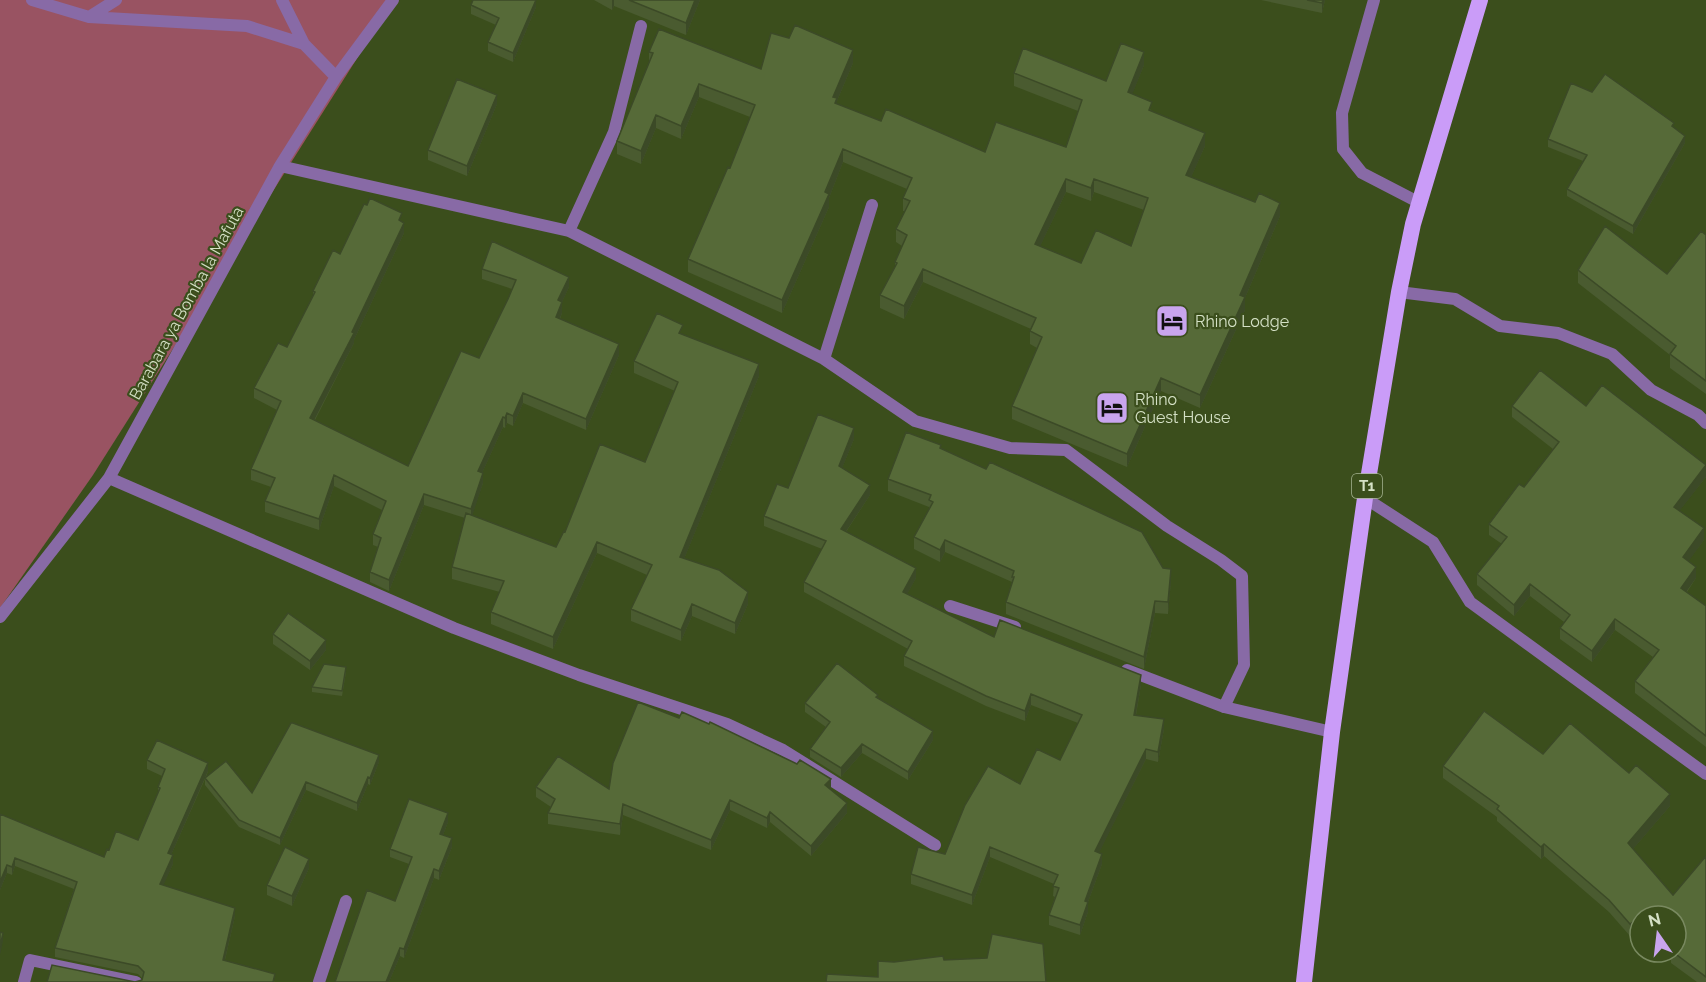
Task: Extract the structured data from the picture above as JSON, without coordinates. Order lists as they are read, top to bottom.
{
  "streets": {
    "highway": ["T1"],
    "street": ["Barabara ya Bomba la Mafuta"]
  },
  "places": {
    "hotel": ["Rhino Lodge", "Rhino Guest House"]
  },
  "north": "top"
}
